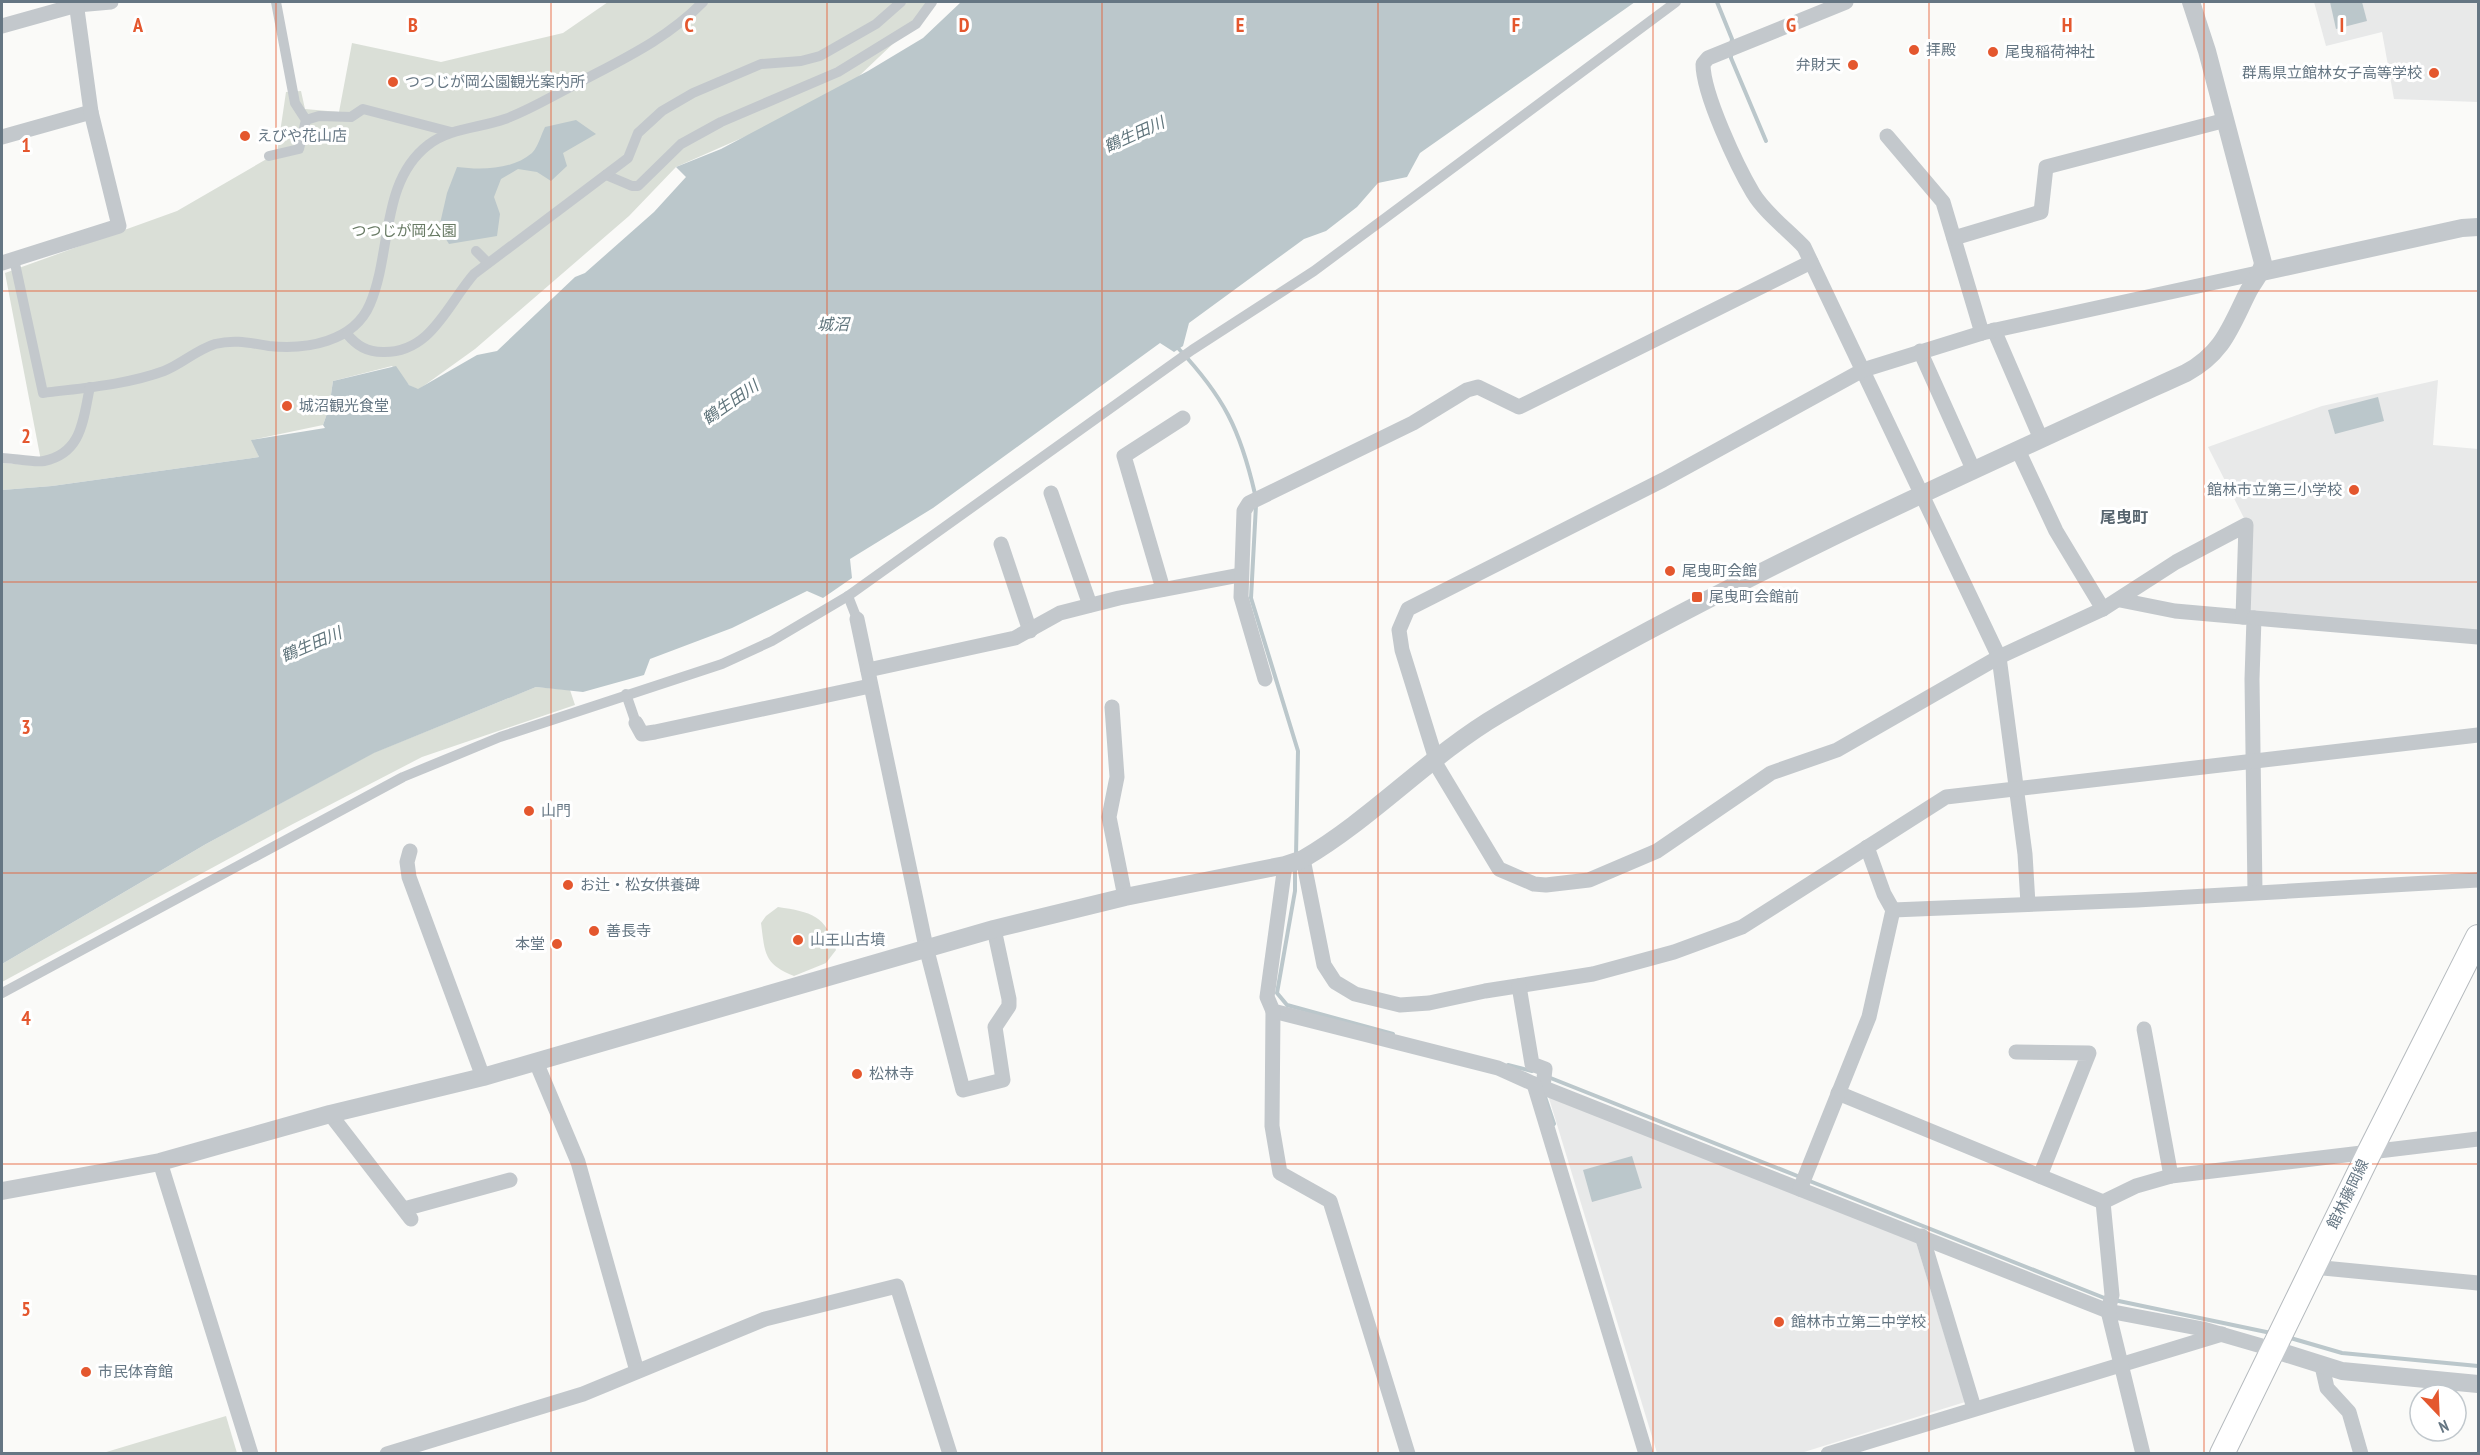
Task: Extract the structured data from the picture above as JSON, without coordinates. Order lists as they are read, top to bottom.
{
  "streets": {
    "main road": ["館林藤岡線"]
  },
  "districts": ["尾曳町"],
  "water": ["鶴生田川", "城沼"],
  "parks": ["つつじが岡公園"],
  "places": {
    "other": [
      "拝殿",
      "尾曳稲荷神社",
      "弁財天",
      "群馬県立館林女子高等学校",
      "つつじが岡公園観光案内所",
      "えびや花山店",
      "城沼観光食堂",
      "館林市立第三小学校",
      "尾曳町会館",
      "山門",
      "お辻・松女供養碑",
      "善長寺",
      "山王山古墳",
      "本堂",
      "松林寺",
      "館林市立第二中学校",
      "市民体育館"
    ],
    "transit": ["尾曳町会館前"]
  },
  "north": "bottom right",
  "grid": {
    "columns": [
      "A",
      "B",
      "C",
      "D",
      "E",
      "F",
      "G",
      "H",
      "I"
    ],
    "rows": [
      "1",
      "2",
      "3",
      "4",
      "5"
    ]
  }
}
